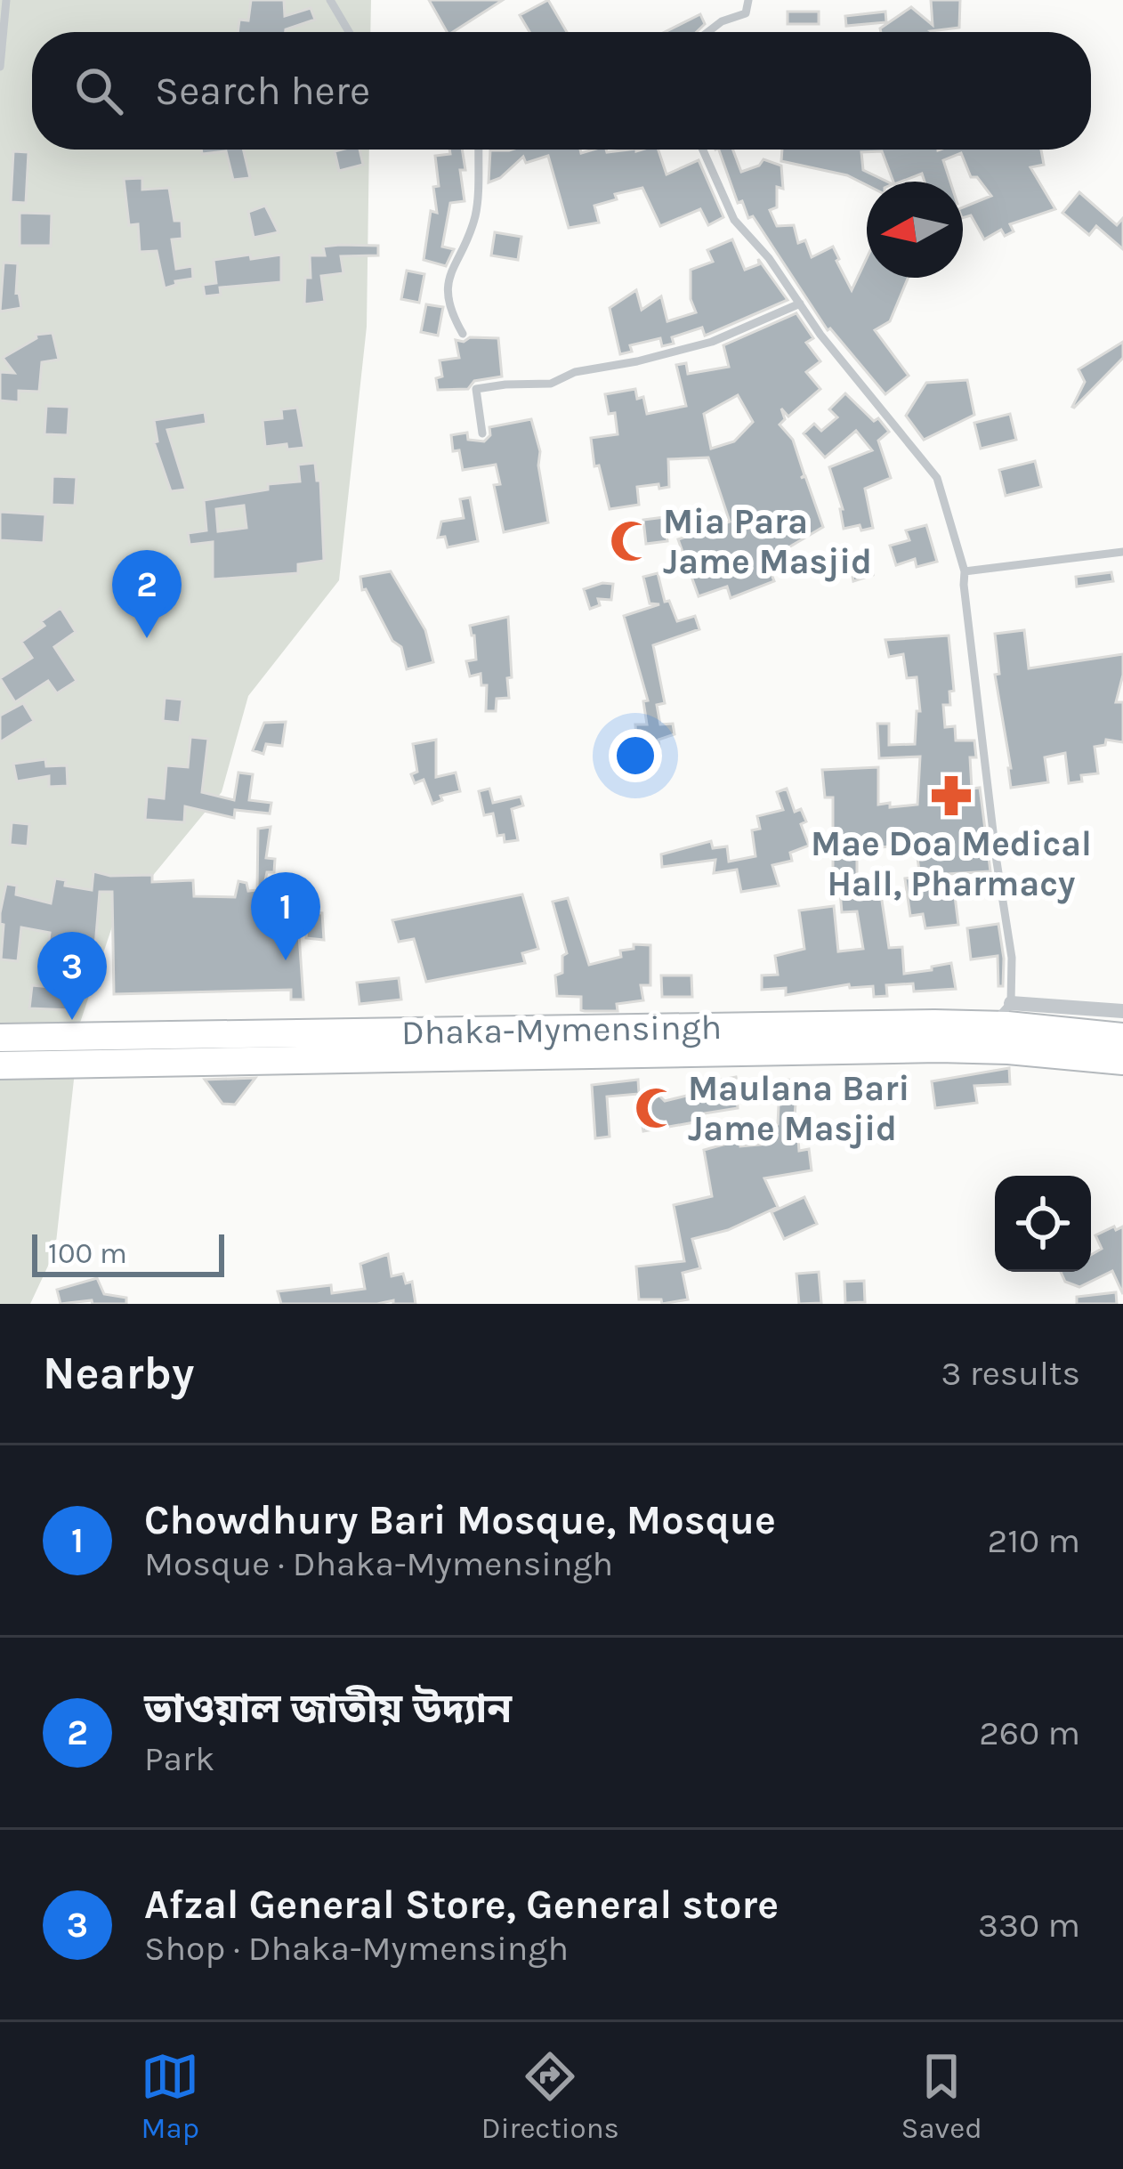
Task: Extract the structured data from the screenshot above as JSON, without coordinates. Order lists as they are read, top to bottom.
{
  "streets": {
    "highway": ["Dhaka-Mymensingh"]
  },
  "places": {
    "mosque": ["Mia Para Jame Masjid", "Maulana Bari Jame Masjid"],
    "pharmacy": ["Mae Doa Medical Hall, Pharmacy"]
  },
  "scale_bar": "100 m",
  "north": "left",
  "page": {
    "search": "Search here",
    "pins": ["2", "1", "3"],
    "scale": "100 m",
    "heading": ["Nearby", "3 results"],
    "list": [
      {
        "mark": "1",
        "name": "Chowdhury Bari Mosque, Mosque",
        "note": "Mosque · Dhaka-Mymensingh",
        "value": "210 m"
      },
      {
        "mark": "2",
        "name": "ভাওয়াল জাতীয় উদ্যান",
        "note": "Park",
        "value": "260 m"
      },
      {
        "mark": "3",
        "name": "Afzal General Store, General store",
        "note": "Shop · Dhaka-Mymensingh",
        "value": "330 m"
      }
    ],
    "nav": ["Map", "Directions", "Saved"]
  }
}
